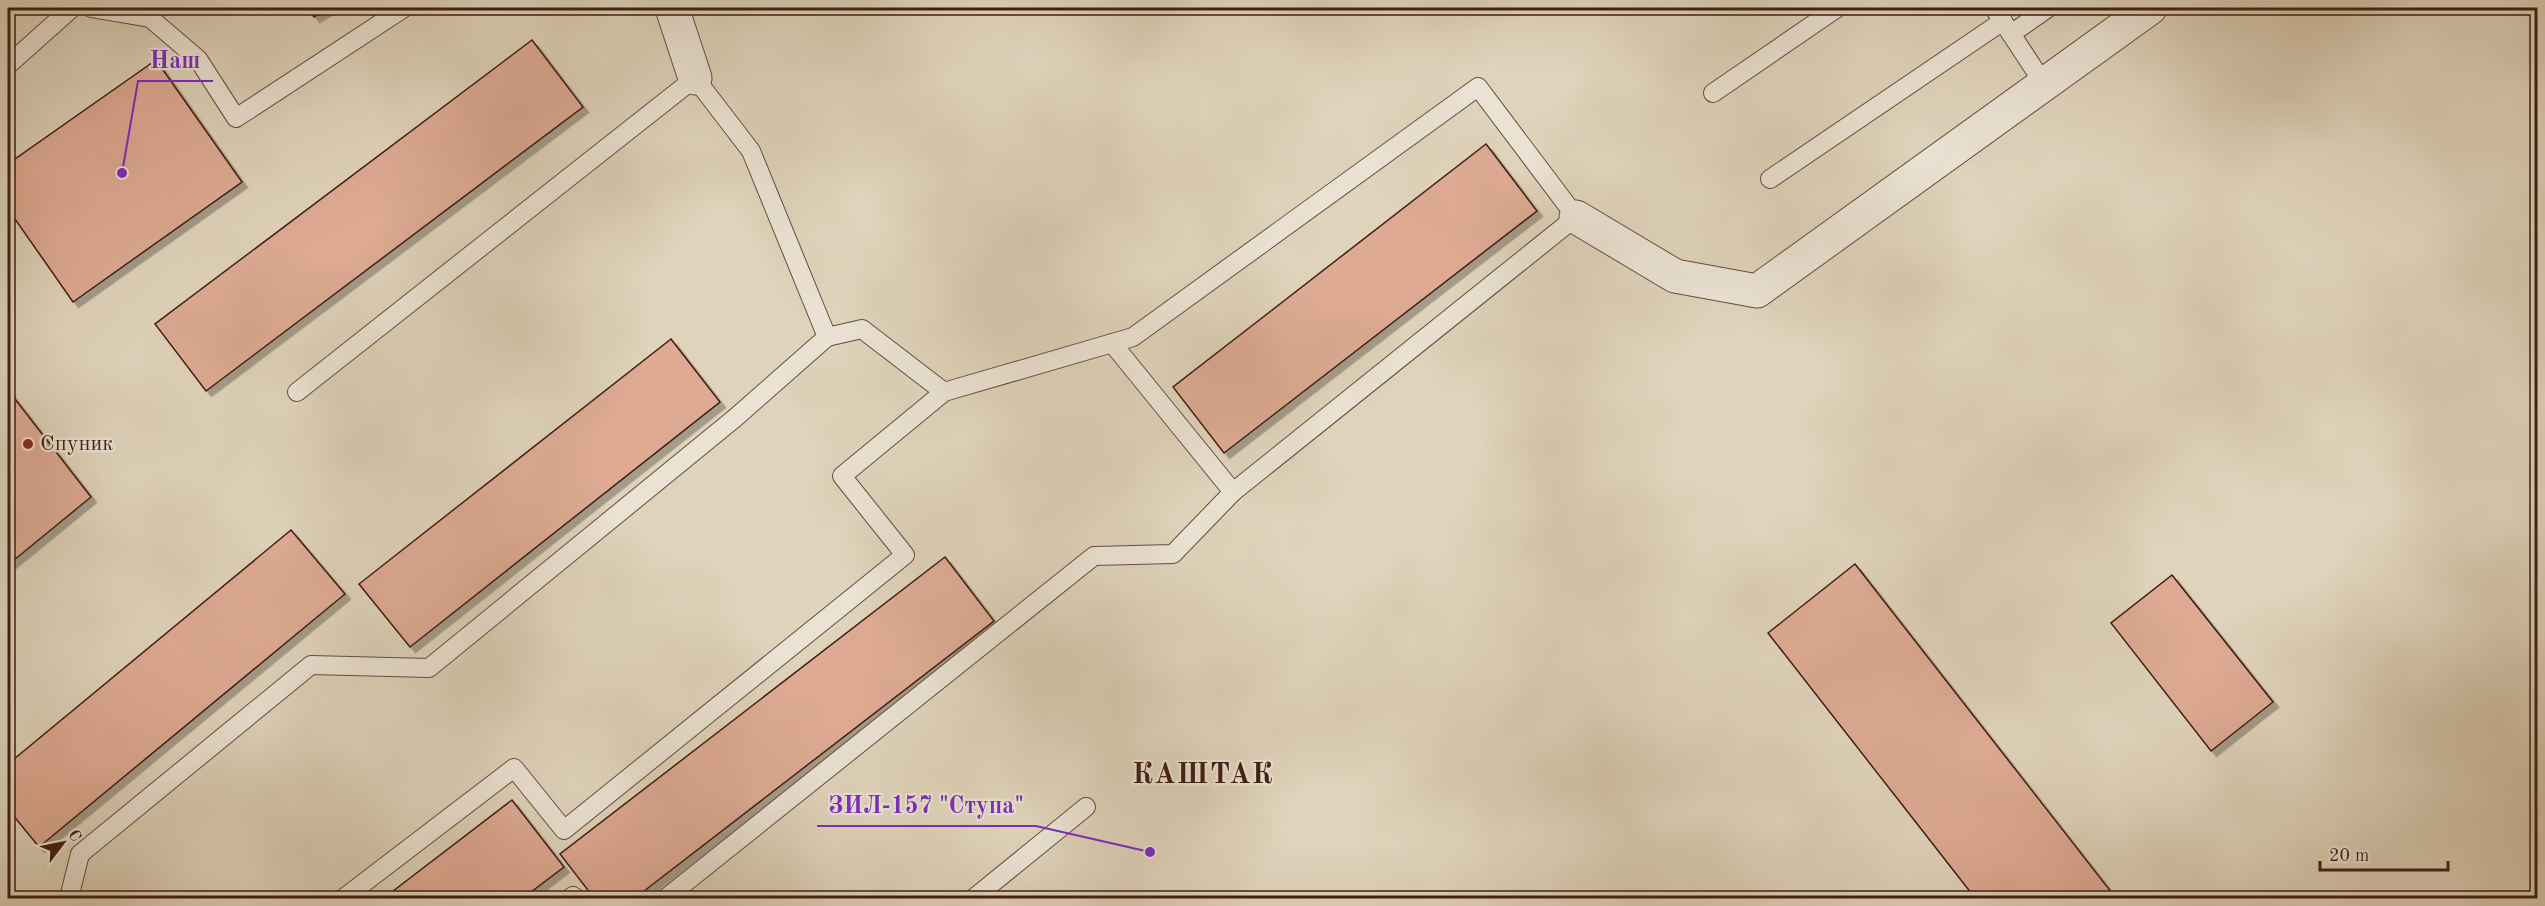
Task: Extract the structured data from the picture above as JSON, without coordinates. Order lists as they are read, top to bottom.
{
  "districts": ["КАШТАК"],
  "places": ["Наш", "Спуник", "ЗИЛ-157 \"Ступа\""],
  "scale_bar": "20 m",
  "north": "top right"
}
